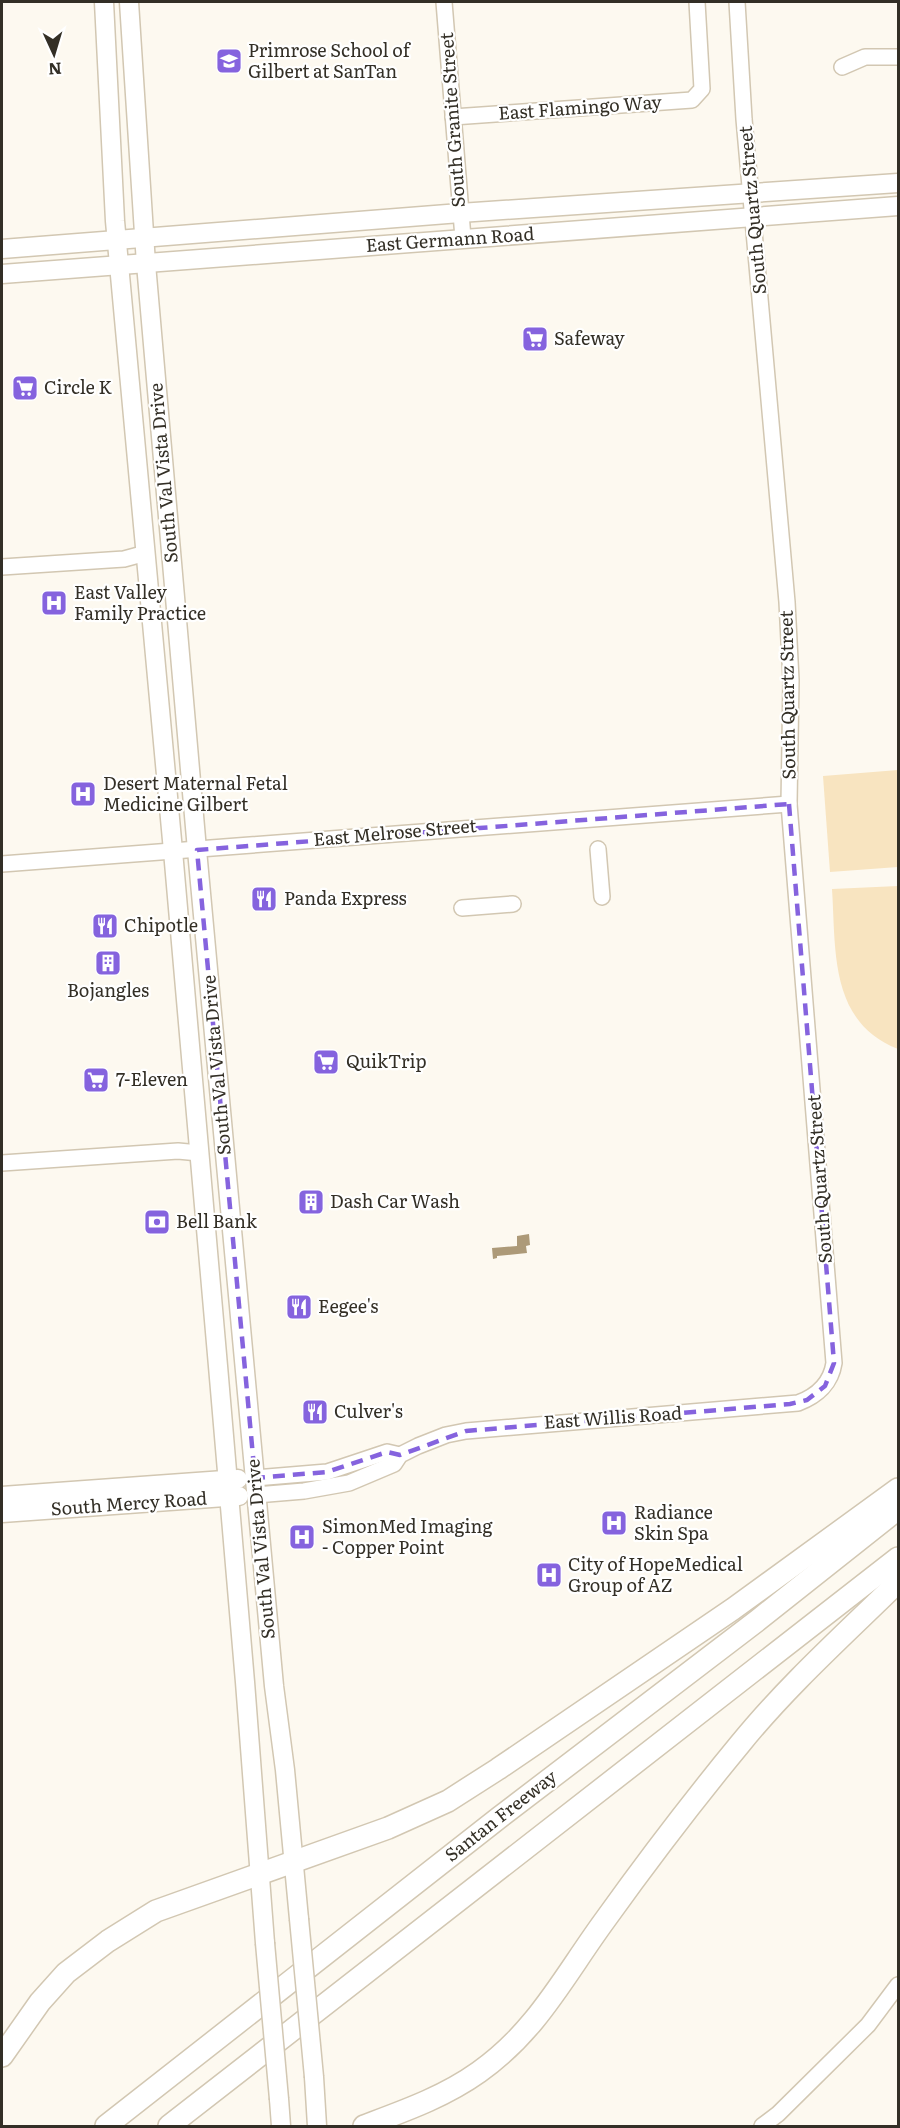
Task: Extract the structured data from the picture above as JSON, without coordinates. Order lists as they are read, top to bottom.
{
  "streets": {
    "highway": ["Santan Freeway"],
    "main road": ["East Germann Road", "South Val Vista Drive", "South Mercy Road"],
    "street": [
      "East Flamingo Way",
      "South Granite Street",
      "South Quartz Street",
      "East Melrose Street",
      "East Willis Road"
    ]
  },
  "crossings": [
    ["East Flamingo Way", "South Granite Street"],
    ["South Granite Street", "East Germann Road"],
    ["South Quartz Street", "East Germann Road"],
    ["South Quartz Street", "East Melrose Street"],
    ["South Quartz Street", "East Willis Road"],
    ["East Germann Road", "South Val Vista Drive"],
    ["South Val Vista Drive", "East Melrose Street"],
    ["South Val Vista Drive", "East Willis Road"],
    ["South Val Vista Drive", "South Mercy Road"],
    ["East Willis Road", "South Mercy Road"]
  ],
  "places": {
    "school or university": ["Primrose School of Gilbert at SanTan"],
    "supermarket": [
      "Safeway",
      "Circle K",
      "QuikTrip",
      "7-Eleven"
    ],
    "hospital": [
      "East Valley Family Practice",
      "Desert Maternal Fetal Medicine Gilbert",
      "Radiance Skin Spa",
      "SimonMed Imaging - Copper Point",
      "City of HopeMedical Group of AZ"
    ],
    "restaurant": [
      "Panda Express",
      "Chipotle",
      "Eegee's",
      "Culver's"
    ],
    "building": ["Bojangles", "Dash Car Wash"],
    "bank": ["Bell Bank"]
  },
  "north": "bottom"
}
